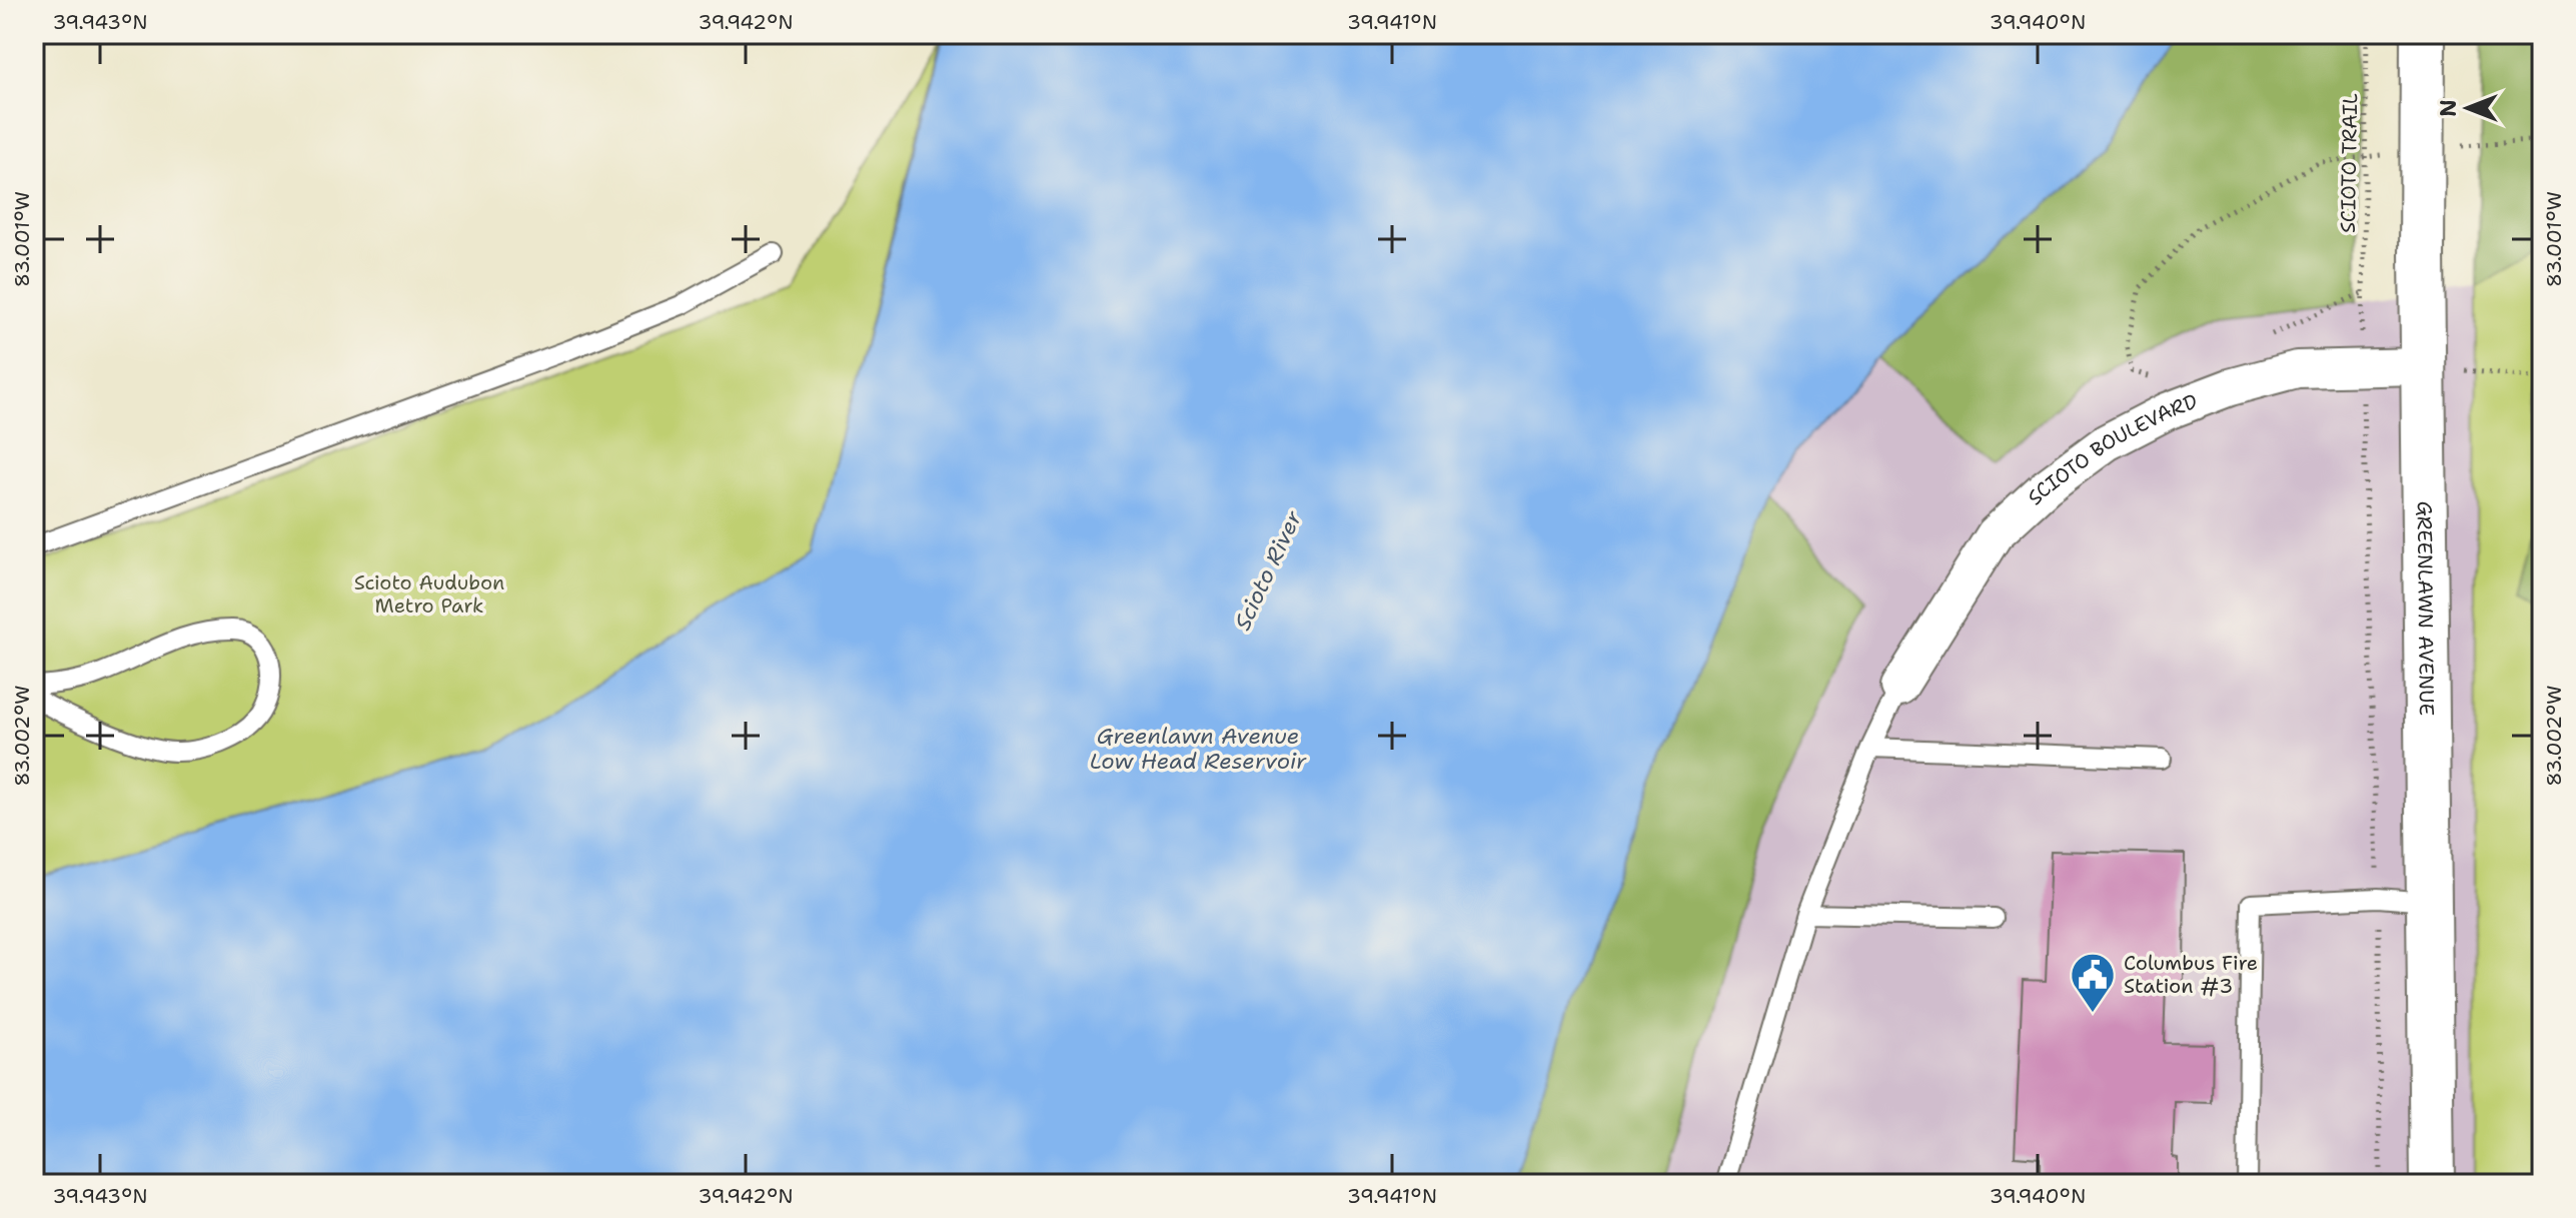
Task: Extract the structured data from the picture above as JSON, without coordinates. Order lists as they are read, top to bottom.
{
  "streets": {
    "main road": ["GREENLAWN AVENUE"],
    "street": ["SCIOTO BOULEVARD"],
    "path": ["SCIOTO TRAIL"]
  },
  "crossings": [
    ["SCIOTO TRAIL", "SCIOTO BOULEVARD"],
    ["SCIOTO BOULEVARD", "GREENLAWN AVENUE"]
  ],
  "water": ["Scioto River", "Greenlawn Avenue Low Head Reservoir"],
  "parks": ["Scioto Audubon Metro Park"],
  "places": {
    "public building": ["Columbus Fire Station #3"]
  },
  "north": "left",
  "coordinates": [
    "39.943°N",
    "39.942°N",
    "39.941°N",
    "39.940°N",
    "83.001°W",
    "83.002°W"
  ]
}
